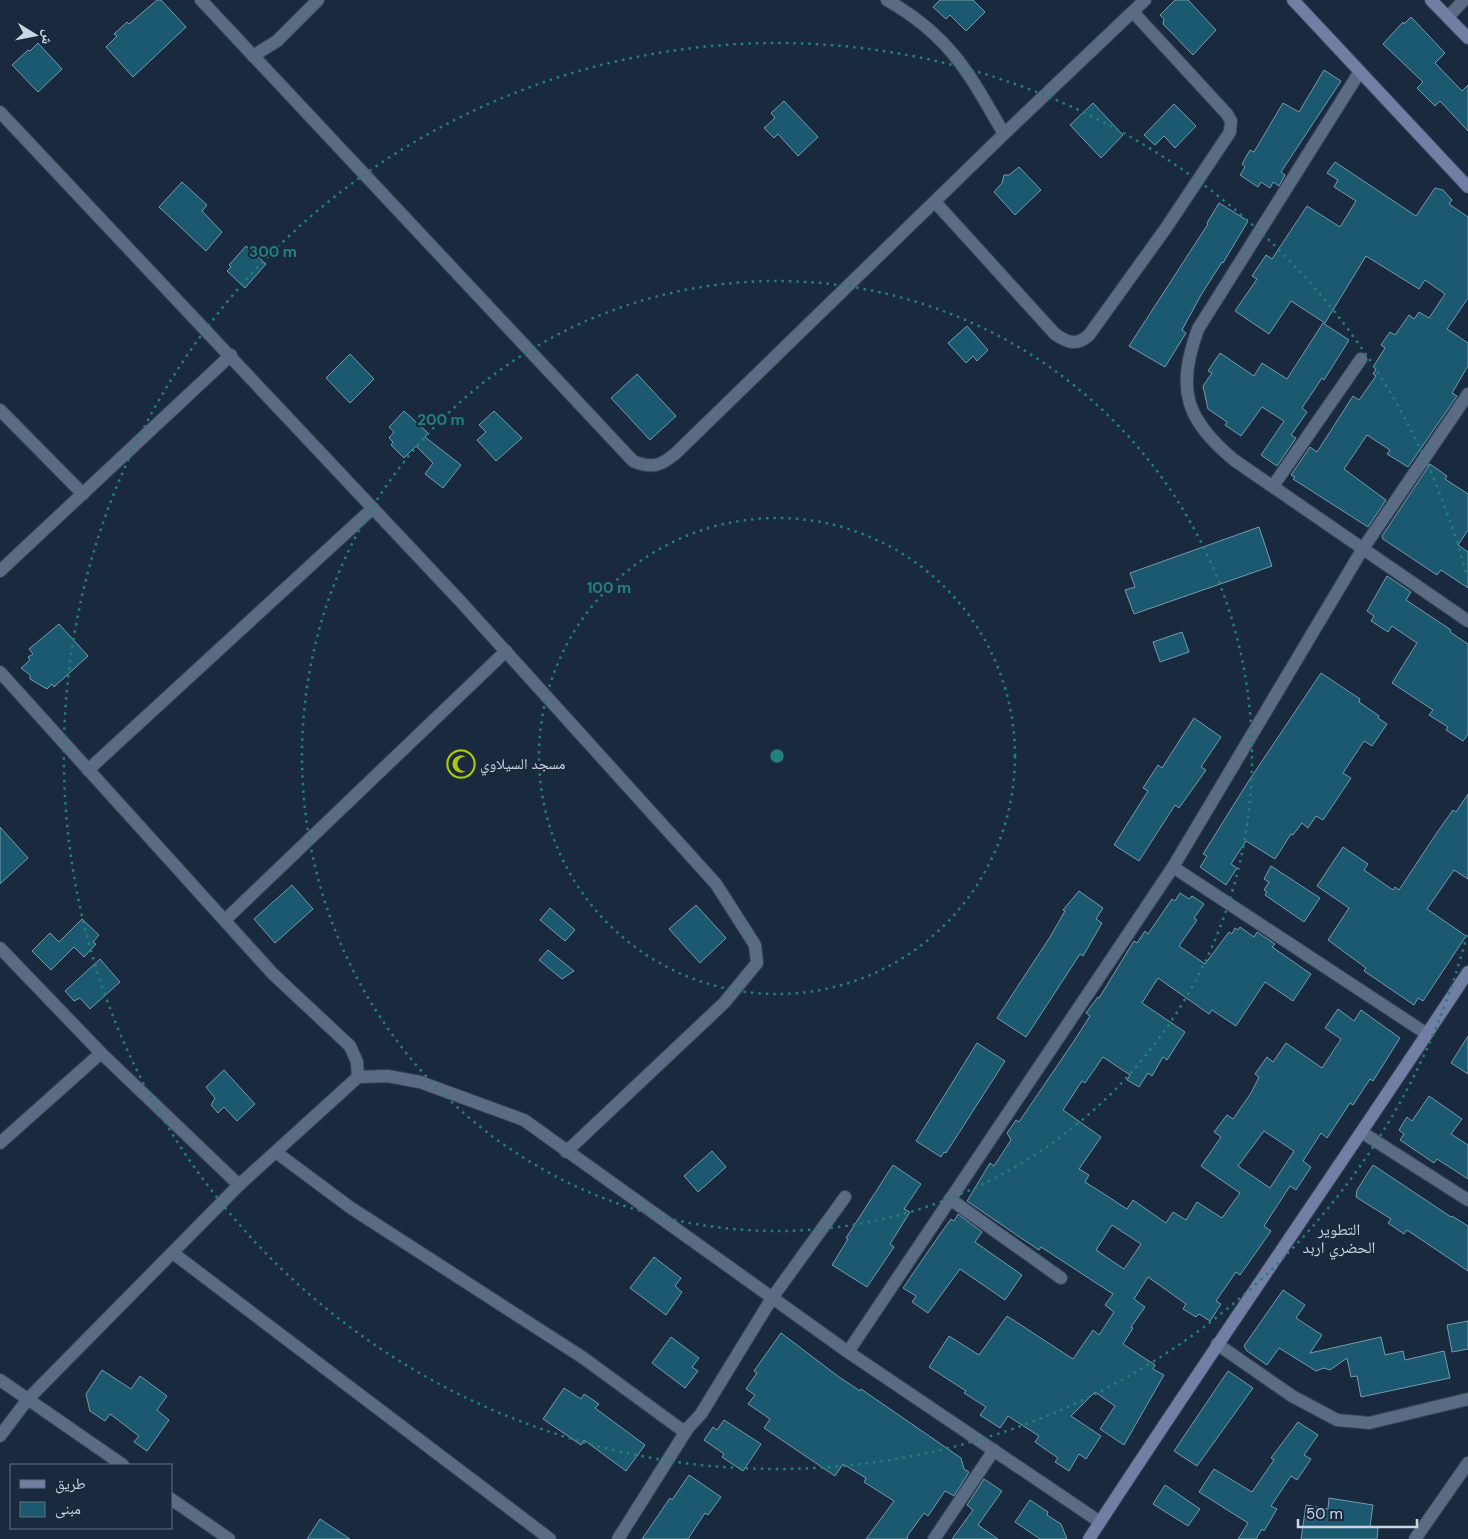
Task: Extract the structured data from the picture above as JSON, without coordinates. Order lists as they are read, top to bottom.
{
  "districts": ["التطوير الحضري اربد"],
  "places": {
    "mosque": ["مسجد السيلاوي"]
  },
  "legend": ["طريق", "مبنى"],
  "scale_bar": "50 m",
  "north": "right",
  "rings": ["300 m", "200 m", "100 m"]
}
